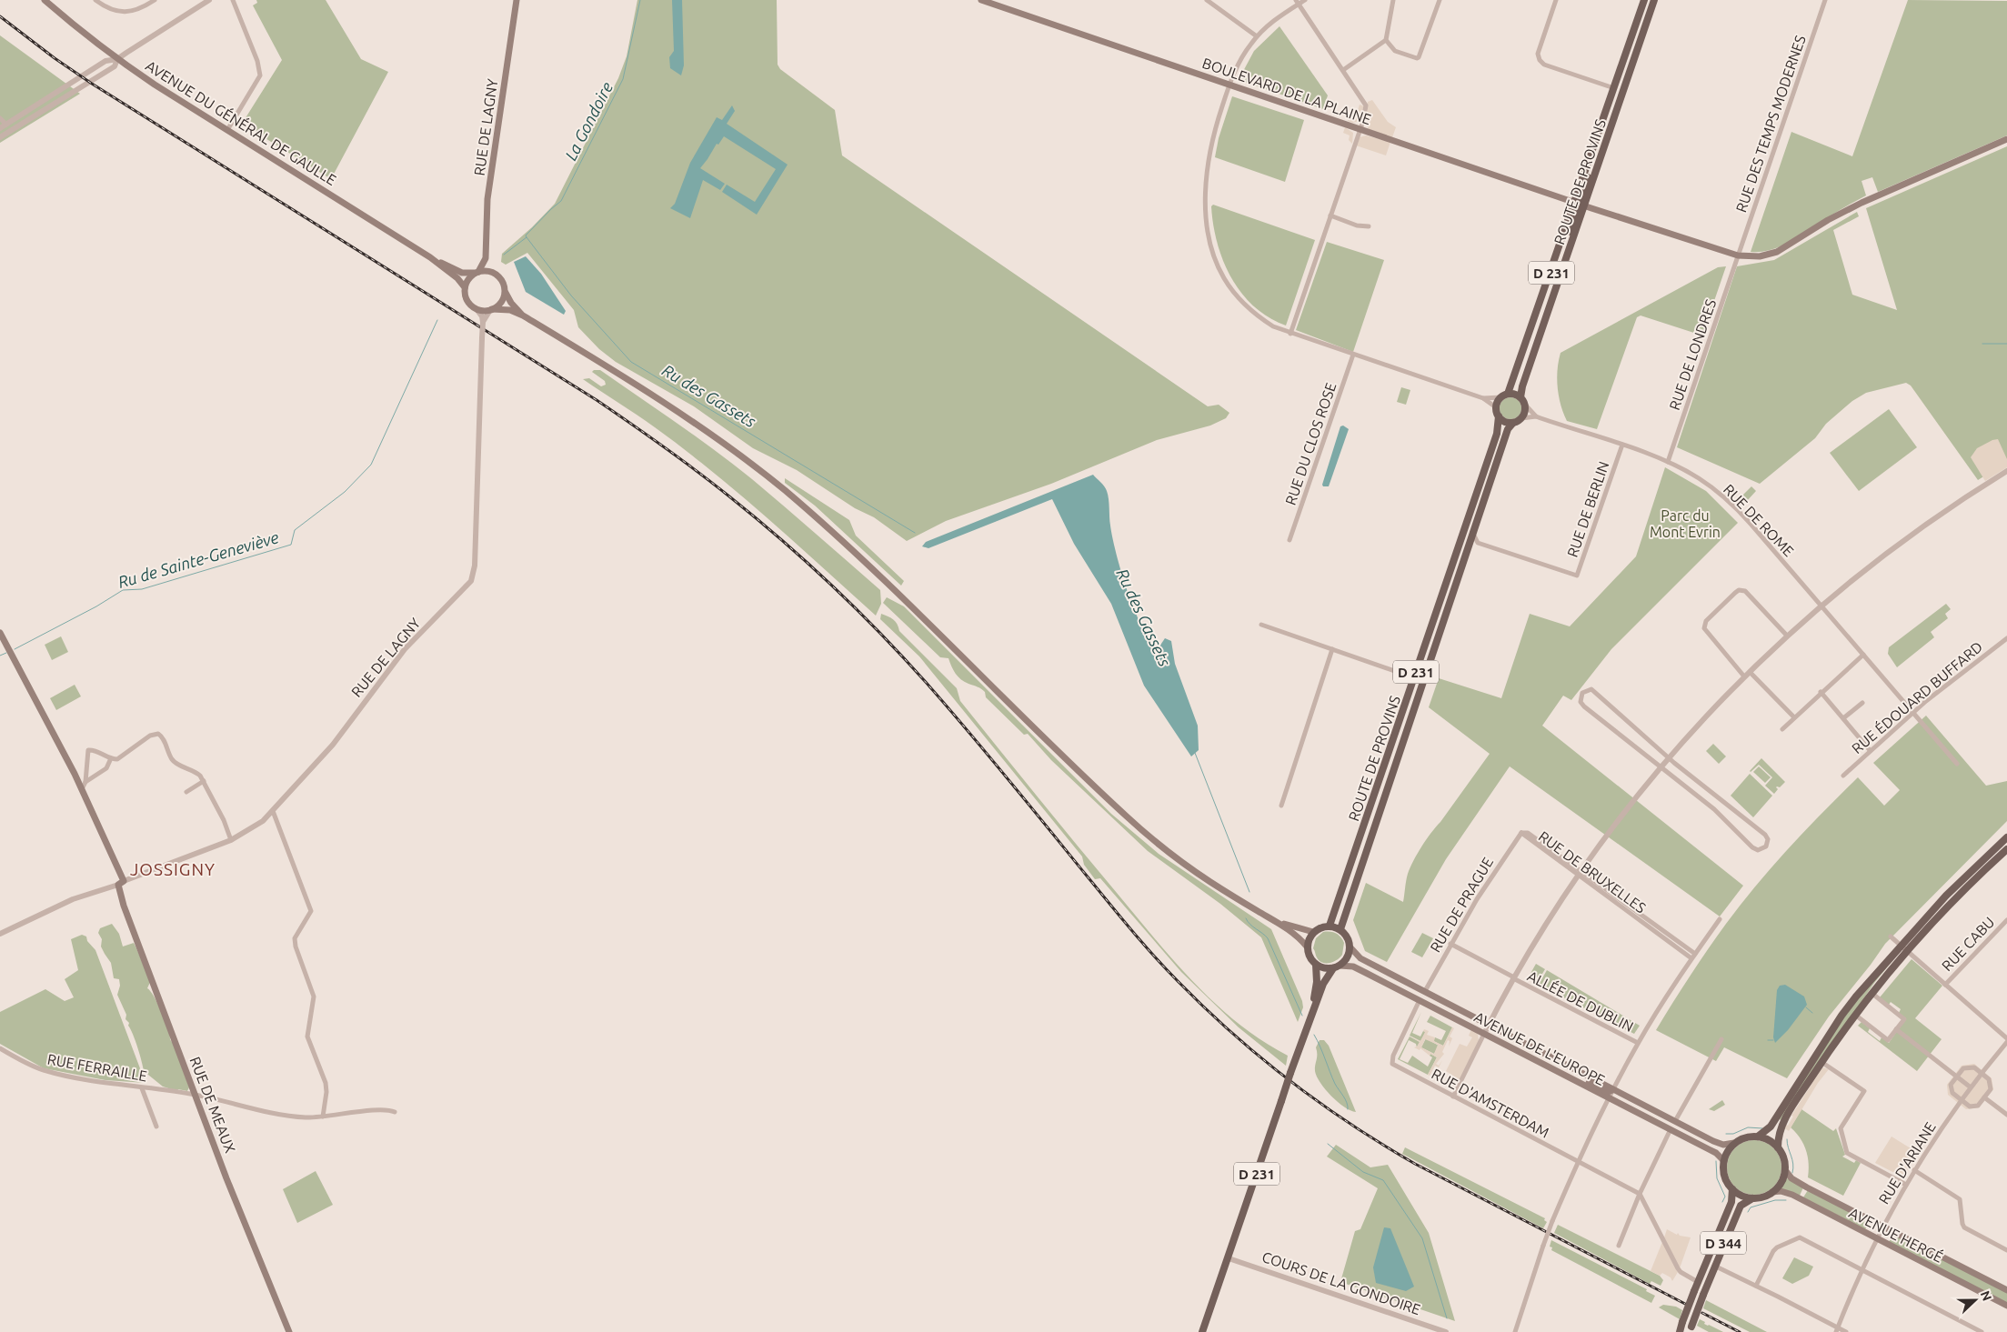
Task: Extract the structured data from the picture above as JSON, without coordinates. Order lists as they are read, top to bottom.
{
  "streets": {
    "main road": [
      "BOULEVARD DE LA PLAINE",
      "AVENUE DU GÉNÉRAL DE GAULLE",
      "RUE DE LAGNY",
      "ROUTE DE PROVINS",
      "D 231",
      "AVENUE DE L'EUROPE",
      "RUE DE MEAUX",
      "AVENUE HERGÉ",
      "D 344"
    ],
    "street": [
      "RUE DES TEMPS MODERNES",
      "RUE DE LONDRES",
      "RUE DU CLOS ROSE",
      "RUE DE BERLIN",
      "RUE DE ROME",
      "RUE ÉDOUARD BUFFARD",
      "RUE DE BRUXELLES",
      "RUE DE PRAGUE",
      "RUE CABU",
      "ALLÉE DE DUBLIN",
      "RUE FERRAILLE",
      "RUE D'AMSTERDAM",
      "RUE D'ARIANE",
      "COURS DE LA GONDOIRE"
    ]
  },
  "crossings": [
    ["BOULEVARD DE LA PLAINE", "RUE DES TEMPS MODERNES"],
    ["BOULEVARD DE LA PLAINE", "ROUTE DE PROVINS"],
    ["BOULEVARD DE LA PLAINE", "RUE DE LONDRES"],
    ["AVENUE DU GÉNÉRAL DE GAULLE", "RUE DE LAGNY"],
    ["RUE DES TEMPS MODERNES", "RUE DE LONDRES"],
    ["RUE DE LAGNY", "RUE DE MEAUX"],
    ["ROUTE DE PROVINS", "D 231"],
    ["ROUTE DE PROVINS", "AVENUE DE L'EUROPE"],
    ["D 231", "AVENUE DE L'EUROPE"],
    ["D 231", "COURS DE LA GONDOIRE"],
    ["RUE DE LONDRES", "RUE DE ROME"],
    ["RUE DE BERLIN", "RUE DE ROME"],
    ["RUE DE ROME", "RUE ÉDOUARD BUFFARD"],
    ["RUE DE BRUXELLES", "RUE DE PRAGUE"],
    ["RUE DE PRAGUE", "ALLÉE DE DUBLIN"],
    ["RUE DE PRAGUE", "AVENUE DE L'EUROPE"],
    ["AVENUE DE L'EUROPE", "RUE D'AMSTERDAM"],
    ["AVENUE DE L'EUROPE", "AVENUE HERGÉ"],
    ["AVENUE DE L'EUROPE", "D 344"],
    ["RUE FERRAILLE", "RUE DE MEAUX"],
    ["RUE D'ARIANE", "AVENUE HERGÉ"],
    ["AVENUE HERGÉ", "D 344"]
  ],
  "districts": ["JOSSIGNY"],
  "water": ["La Gondoire", "Ru des Gassets", "Ru de Sainte-Geneviève"],
  "parks": ["Parc du Mont Evrin"],
  "north": "right"
}
